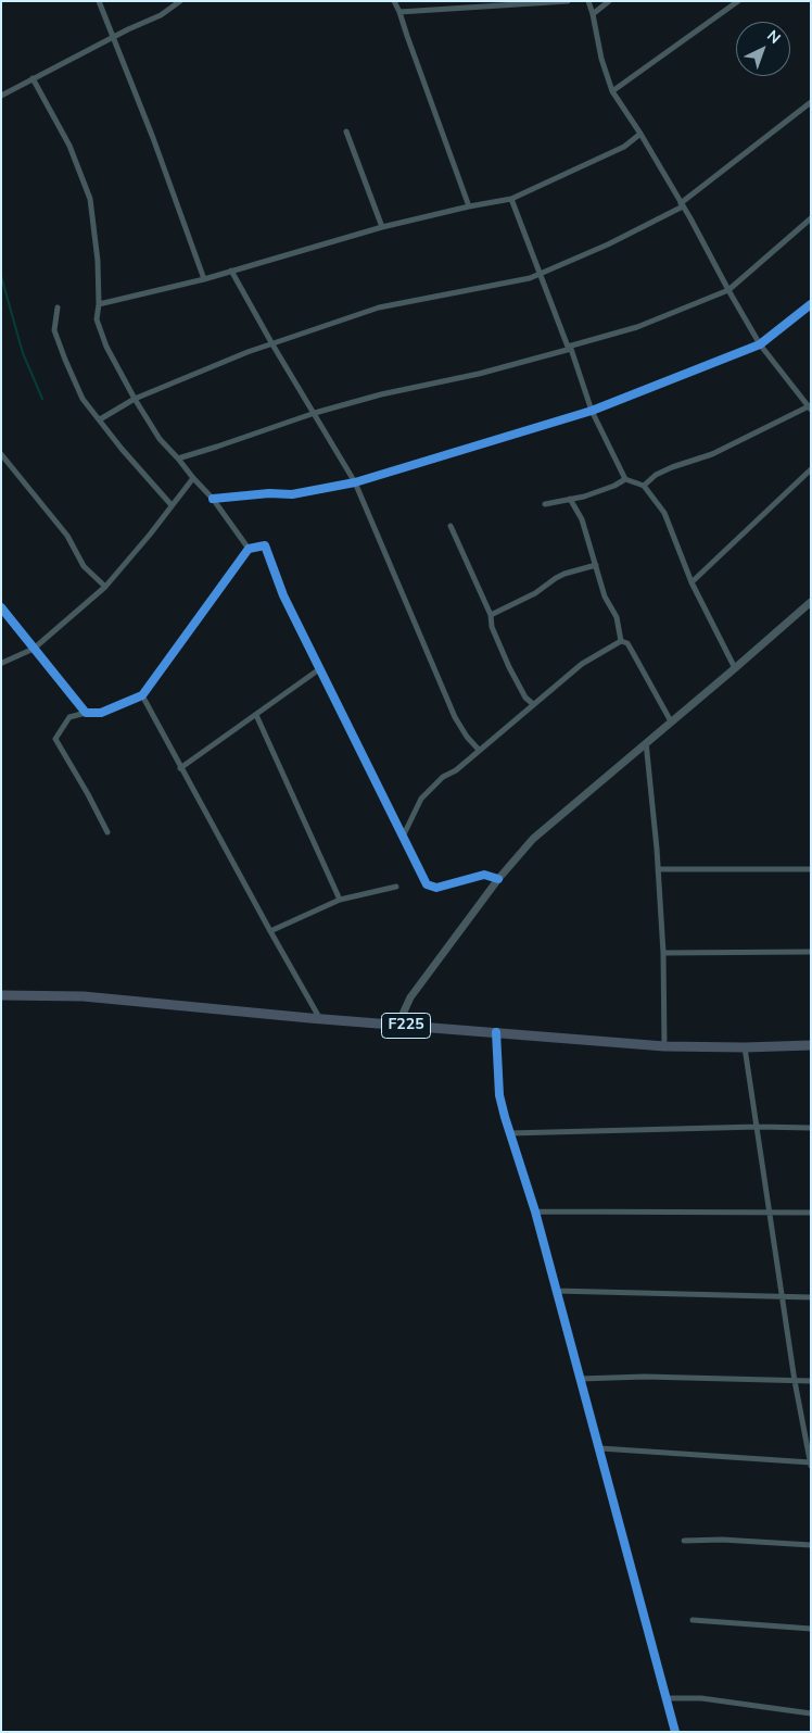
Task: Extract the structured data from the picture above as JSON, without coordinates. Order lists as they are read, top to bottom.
{
  "streets": {
    "main road": ["F225"]
  },
  "north": "top right"
}
